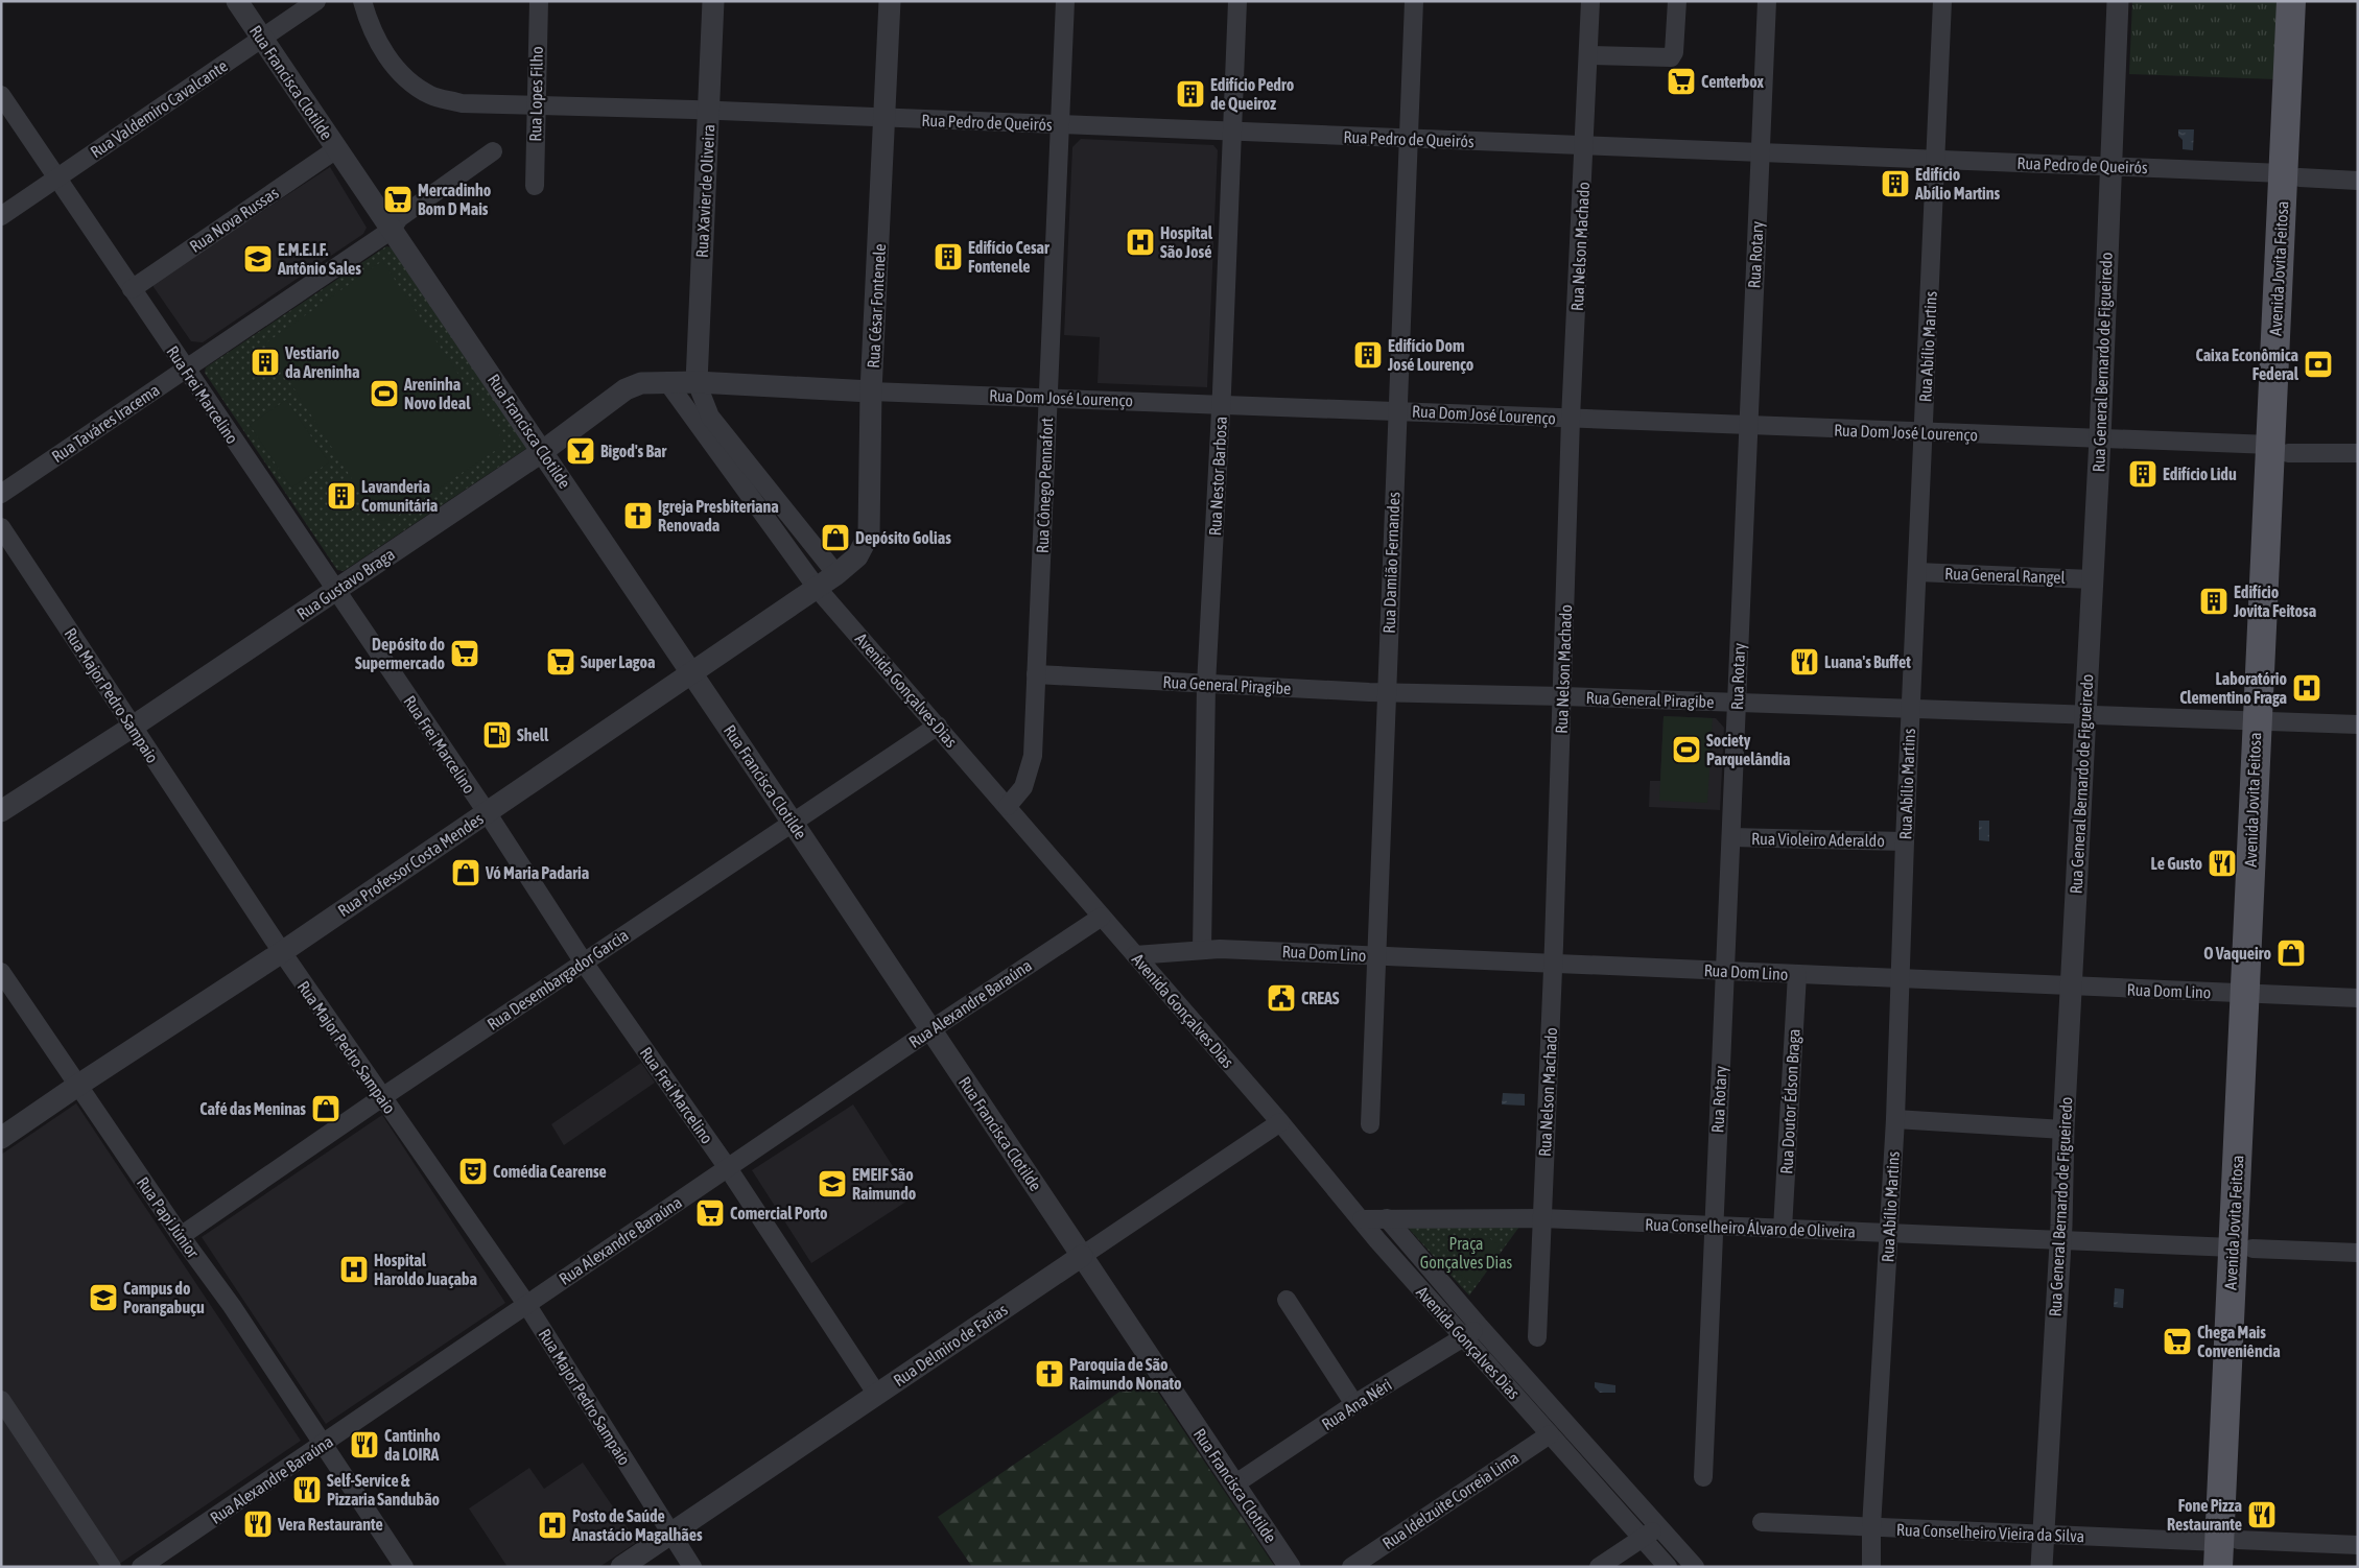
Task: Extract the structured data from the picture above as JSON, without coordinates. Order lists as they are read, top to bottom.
{
  "streets": {
    "main road": ["Avenida Jovita Feitosa"],
    "street": [
      "Rua Francisca Clotilde",
      "Rua Lopes Filho",
      "Rua Valdemiro Cavalcante",
      "Rua Pedro de Queirós",
      "Rua Xavier de Oliveira",
      "Rua Nova Russas",
      "Rua Nelson Machado",
      "Rua Rotary",
      "Rua César Fontenele",
      "Rua Abílio Martins",
      "Rua General Bernardo de Figueiredo",
      "Rua Frei Marcelino",
      "Rua Dom José Lourenço",
      "Rua Taváres Iracema",
      "Rua Nestor Barbosa",
      "Rua Cônego Pennafort",
      "Rua Damião Fernandes",
      "Rua General Rangel",
      "Rua Gustavo Braga",
      "Rua General Piragibe",
      "Avenida Gonçalves Dias",
      "Rua Major Pedro Sampaio",
      "Rua Violeiro Aderaldo",
      "Rua Professor Costa Mendes",
      "Rua Dom Lino",
      "Rua Desembargador Garcia",
      "Rua Alexandre Baraúna",
      "Rua Doutor Édson Braga",
      "Rua Papi Júnior",
      "Rua Conselheiro Álvaro de Oliveira",
      "Rua Delmiro de Farias",
      "Rua Ana Néri",
      "Rua Idelzuite Correia Lima",
      "Rua Conselheiro Vieira da Silva"
    ]
  },
  "crossings": [
    ["Rua Francisca Clotilde", "Rua Valdemiro Cavalcante"],
    ["Rua Francisca Clotilde", "Rua Nova Russas"],
    ["Rua Francisca Clotilde", "Rua Taváres Iracema"],
    ["Rua Francisca Clotilde", "Rua Gustavo Braga"],
    ["Rua Francisca Clotilde", "Rua Professor Costa Mendes"],
    ["Rua Francisca Clotilde", "Rua Desembargador Garcia"],
    ["Rua Francisca Clotilde", "Rua Alexandre Baraúna"],
    ["Rua Francisca Clotilde", "Rua Delmiro de Farias"],
    ["Rua Francisca Clotilde", "Rua Ana Néri"],
    ["Rua Lopes Filho", "Rua Pedro de Queirós"],
    ["Rua Valdemiro Cavalcante", "Rua Frei Marcelino"],
    ["Rua Pedro de Queirós", "Rua Xavier de Oliveira"],
    ["Rua Pedro de Queirós", "Rua Nelson Machado"],
    ["Rua Pedro de Queirós", "Rua Rotary"],
    ["Rua Pedro de Queirós", "Avenida Jovita Feitosa"],
    ["Rua Pedro de Queirós", "Rua César Fontenele"],
    ["Rua Pedro de Queirós", "Rua Abílio Martins"],
    ["Rua Pedro de Queirós", "Rua General Bernardo de Figueiredo"],
    ["Rua Pedro de Queirós", "Rua Nestor Barbosa"],
    ["Rua Pedro de Queirós", "Rua Cônego Pennafort"],
    ["Rua Pedro de Queirós", "Rua Damião Fernandes"],
    ["Rua Xavier de Oliveira", "Rua Dom José Lourenço"],
    ["Rua Xavier de Oliveira", "Rua Gustavo Braga"],
    ["Rua Xavier de Oliveira", "Avenida Gonçalves Dias"],
    ["Rua Nova Russas", "Rua Frei Marcelino"],
    ["Rua Nelson Machado", "Rua Dom José Lourenço"],
    ["Rua Nelson Machado", "Rua General Piragibe"],
    ["Rua Nelson Machado", "Rua Dom Lino"],
    ["Rua Nelson Machado", "Rua Conselheiro Álvaro de Oliveira"],
    ["Rua Rotary", "Rua Dom José Lourenço"],
    ["Rua Rotary", "Rua General Piragibe"],
    ["Rua Rotary", "Rua Violeiro Aderaldo"],
    ["Rua Rotary", "Rua Dom Lino"],
    ["Rua Rotary", "Rua Conselheiro Álvaro de Oliveira"],
    ["Avenida Jovita Feitosa", "Rua Dom José Lourenço"],
    ["Avenida Jovita Feitosa", "Rua General Piragibe"],
    ["Avenida Jovita Feitosa", "Rua Dom Lino"],
    ["Avenida Jovita Feitosa", "Rua Conselheiro Álvaro de Oliveira"],
    ["Avenida Jovita Feitosa", "Rua Conselheiro Vieira da Silva"],
    ["Rua César Fontenele", "Rua Dom José Lourenço"],
    ["Rua César Fontenele", "Avenida Gonçalves Dias"],
    ["Rua César Fontenele", "Rua Professor Costa Mendes"],
    ["Rua Abílio Martins", "Rua Dom José Lourenço"],
    ["Rua Abílio Martins", "Rua General Rangel"],
    ["Rua Abílio Martins", "Rua General Piragibe"],
    ["Rua Abílio Martins", "Rua Violeiro Aderaldo"],
    ["Rua Abílio Martins", "Rua Dom Lino"],
    ["Rua Abílio Martins", "Rua Conselheiro Álvaro de Oliveira"],
    ["Rua Abílio Martins", "Rua Conselheiro Vieira da Silva"],
    ["Rua General Bernardo de Figueiredo", "Rua Dom José Lourenço"],
    ["Rua General Bernardo de Figueiredo", "Rua General Rangel"],
    ["Rua General Bernardo de Figueiredo", "Rua General Piragibe"],
    ["Rua General Bernardo de Figueiredo", "Rua Dom Lino"],
    ["Rua General Bernardo de Figueiredo", "Rua Conselheiro Álvaro de Oliveira"],
    ["Rua General Bernardo de Figueiredo", "Rua Conselheiro Vieira da Silva"],
    ["Rua Frei Marcelino", "Rua Taváres Iracema"],
    ["Rua Frei Marcelino", "Rua Gustavo Braga"],
    ["Rua Frei Marcelino", "Rua Professor Costa Mendes"],
    ["Rua Frei Marcelino", "Rua Desembargador Garcia"],
    ["Rua Frei Marcelino", "Rua Alexandre Baraúna"],
    ["Rua Frei Marcelino", "Rua Delmiro de Farias"],
    ["Rua Dom José Lourenço", "Rua Nestor Barbosa"],
    ["Rua Dom José Lourenço", "Rua Cônego Pennafort"],
    ["Rua Dom José Lourenço", "Rua Damião Fernandes"],
    ["Rua Dom José Lourenço", "Rua Gustavo Braga"],
    ["Rua Dom José Lourenço", "Avenida Gonçalves Dias"],
    ["Rua Nestor Barbosa", "Rua General Piragibe"],
    ["Rua Nestor Barbosa", "Rua Dom Lino"],
    ["Rua Cônego Pennafort", "Rua General Piragibe"],
    ["Rua Cônego Pennafort", "Avenida Gonçalves Dias"],
    ["Rua Damião Fernandes", "Rua General Piragibe"],
    ["Rua Damião Fernandes", "Rua Dom Lino"],
    ["Rua Gustavo Braga", "Avenida Gonçalves Dias"],
    ["Rua Gustavo Braga", "Rua Major Pedro Sampaio"],
    ["Avenida Gonçalves Dias", "Rua Professor Costa Mendes"],
    ["Avenida Gonçalves Dias", "Rua Dom Lino"],
    ["Avenida Gonçalves Dias", "Rua Desembargador Garcia"],
    ["Avenida Gonçalves Dias", "Rua Alexandre Baraúna"],
    ["Avenida Gonçalves Dias", "Rua Conselheiro Álvaro de Oliveira"],
    ["Avenida Gonçalves Dias", "Rua Delmiro de Farias"],
    ["Avenida Gonçalves Dias", "Rua Ana Néri"],
    ["Avenida Gonçalves Dias", "Rua Idelzuite Correia Lima"],
    ["Rua Major Pedro Sampaio", "Rua Professor Costa Mendes"],
    ["Rua Major Pedro Sampaio", "Rua Desembargador Garcia"],
    ["Rua Major Pedro Sampaio", "Rua Alexandre Baraúna"],
    ["Rua Major Pedro Sampaio", "Rua Delmiro de Farias"],
    ["Rua Professor Costa Mendes", "Rua Papi Júnior"],
    ["Rua Dom Lino", "Rua Doutor Édson Braga"],
    ["Rua Desembargador Garcia", "Rua Papi Júnior"],
    ["Rua Alexandre Baraúna", "Rua Papi Júnior"],
    ["Rua Doutor Édson Braga", "Rua Conselheiro Álvaro de Oliveira"]
  ],
  "parks": ["Praça Gonçalves Dias"],
  "places": {
    "supermarket": [
      "Centerbox",
      "Mercadinho Bom D Mais",
      "Depósito do Supermercado",
      "Super Lagoa",
      "Comercial Porto",
      "Chega Mais Conveniência"
    ],
    "building": [
      "Edifício Pedro de Queiroz",
      "Edifício Abílio Martins",
      "Edifício Cesar Fontenele",
      "Edifício Dom José Lourenço",
      "Vestiario da Areninha",
      "Edifício Lidu",
      "Lavanderia Comunitária",
      "Edifício Jovita Feitosa"
    ],
    "hospital": [
      "Hospital São José",
      "Laboratório Clementino Fraga",
      "Hospital Haroldo Juaçaba",
      "Posto de Saúde Anastácio Magalhães"
    ],
    "school or university": ["E.M.E.I.F. Antônio Sales", "EMEIF São Raimundo", "Campus do Porangabuçu"],
    "bank": ["Caixa Econômica Federal"],
    "sports": ["Areninha Novo Ideal", "Society Parquelândia"],
    "bar": ["Bigod's Bar"],
    "church": ["Igreja Presbiteriana Renovada", "Paroquia de São Raimundo Nonato"],
    "shop": [
      "Depósito Golias",
      "Vó Maria Padaria",
      "O Vaqueiro",
      "Café das Meninas"
    ],
    "restaurant": [
      "Luana's Buffet",
      "Le Gusto",
      "Cantinho da LOIRA",
      "Self-Service & Pizzaria Sandubão",
      "Fone Pizza Restaurante",
      "Vera Restaurante"
    ],
    "fuel station": ["Shell"],
    "public building": ["CREAS"],
    "theatre": ["Comédia Cearense"]
  }
}
